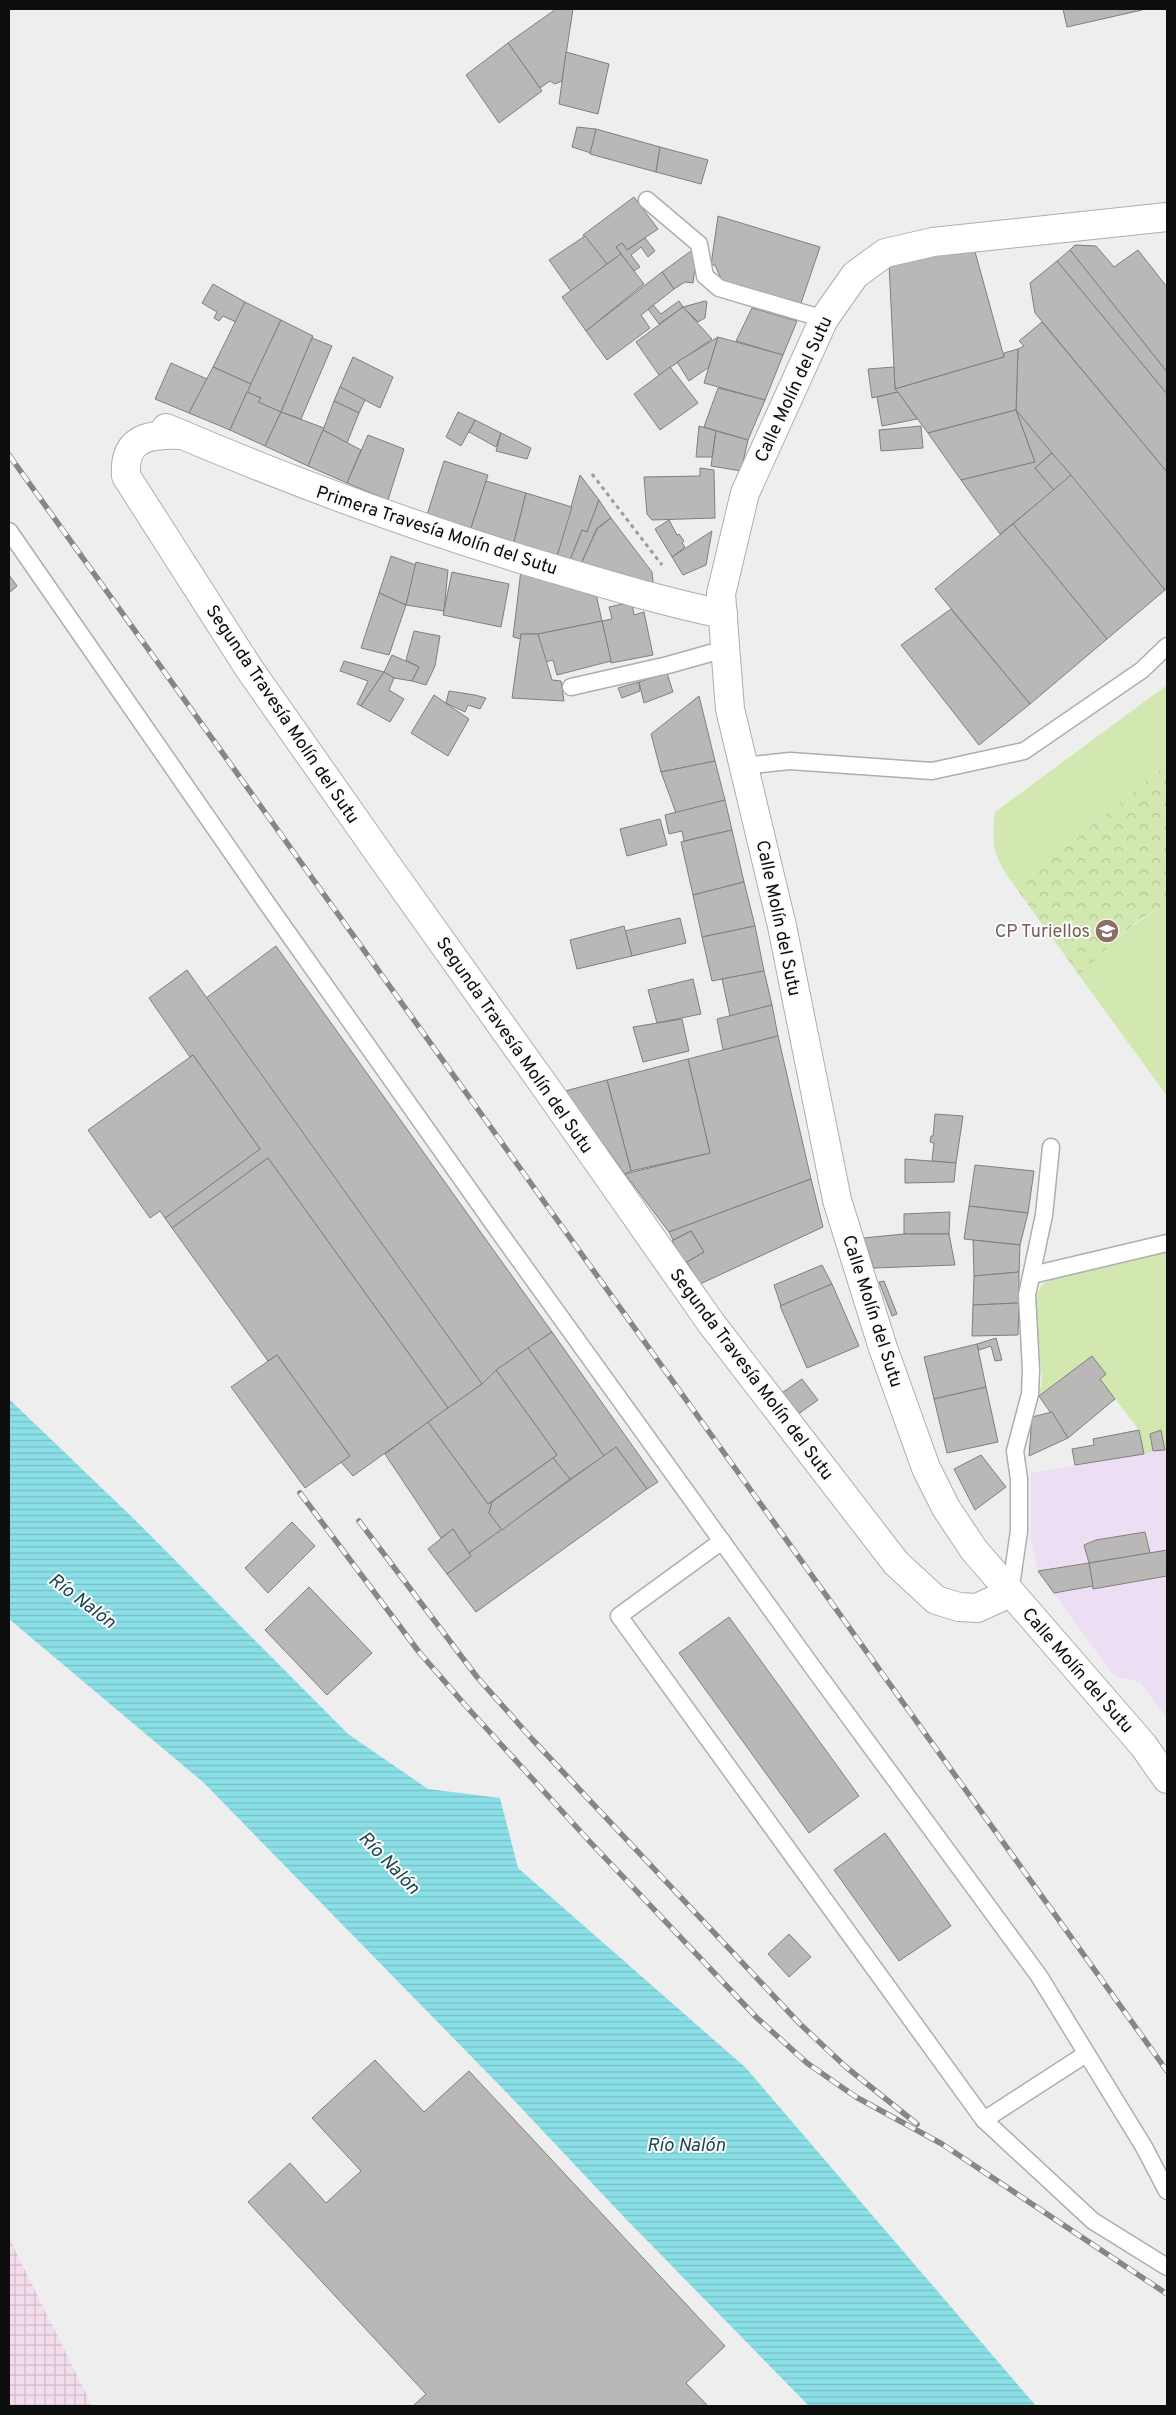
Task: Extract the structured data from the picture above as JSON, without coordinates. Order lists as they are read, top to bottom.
{
  "streets": {
    "street": ["Calle Molín del Sutu", "Primera Travesía Molín del Sutu", "Segunda Travesía Molín del Sutu"]
  },
  "crossings": [
    ["Calle Molín del Sutu", "Primera Travesía Molín del Sutu"],
    ["Calle Molín del Sutu", "Segunda Travesía Molín del Sutu"],
    ["Primera Travesía Molín del Sutu", "Segunda Travesía Molín del Sutu"]
  ],
  "water": ["Río Nalón"],
  "places": {
    "school or university": ["CP Turiellos"]
  }
}
